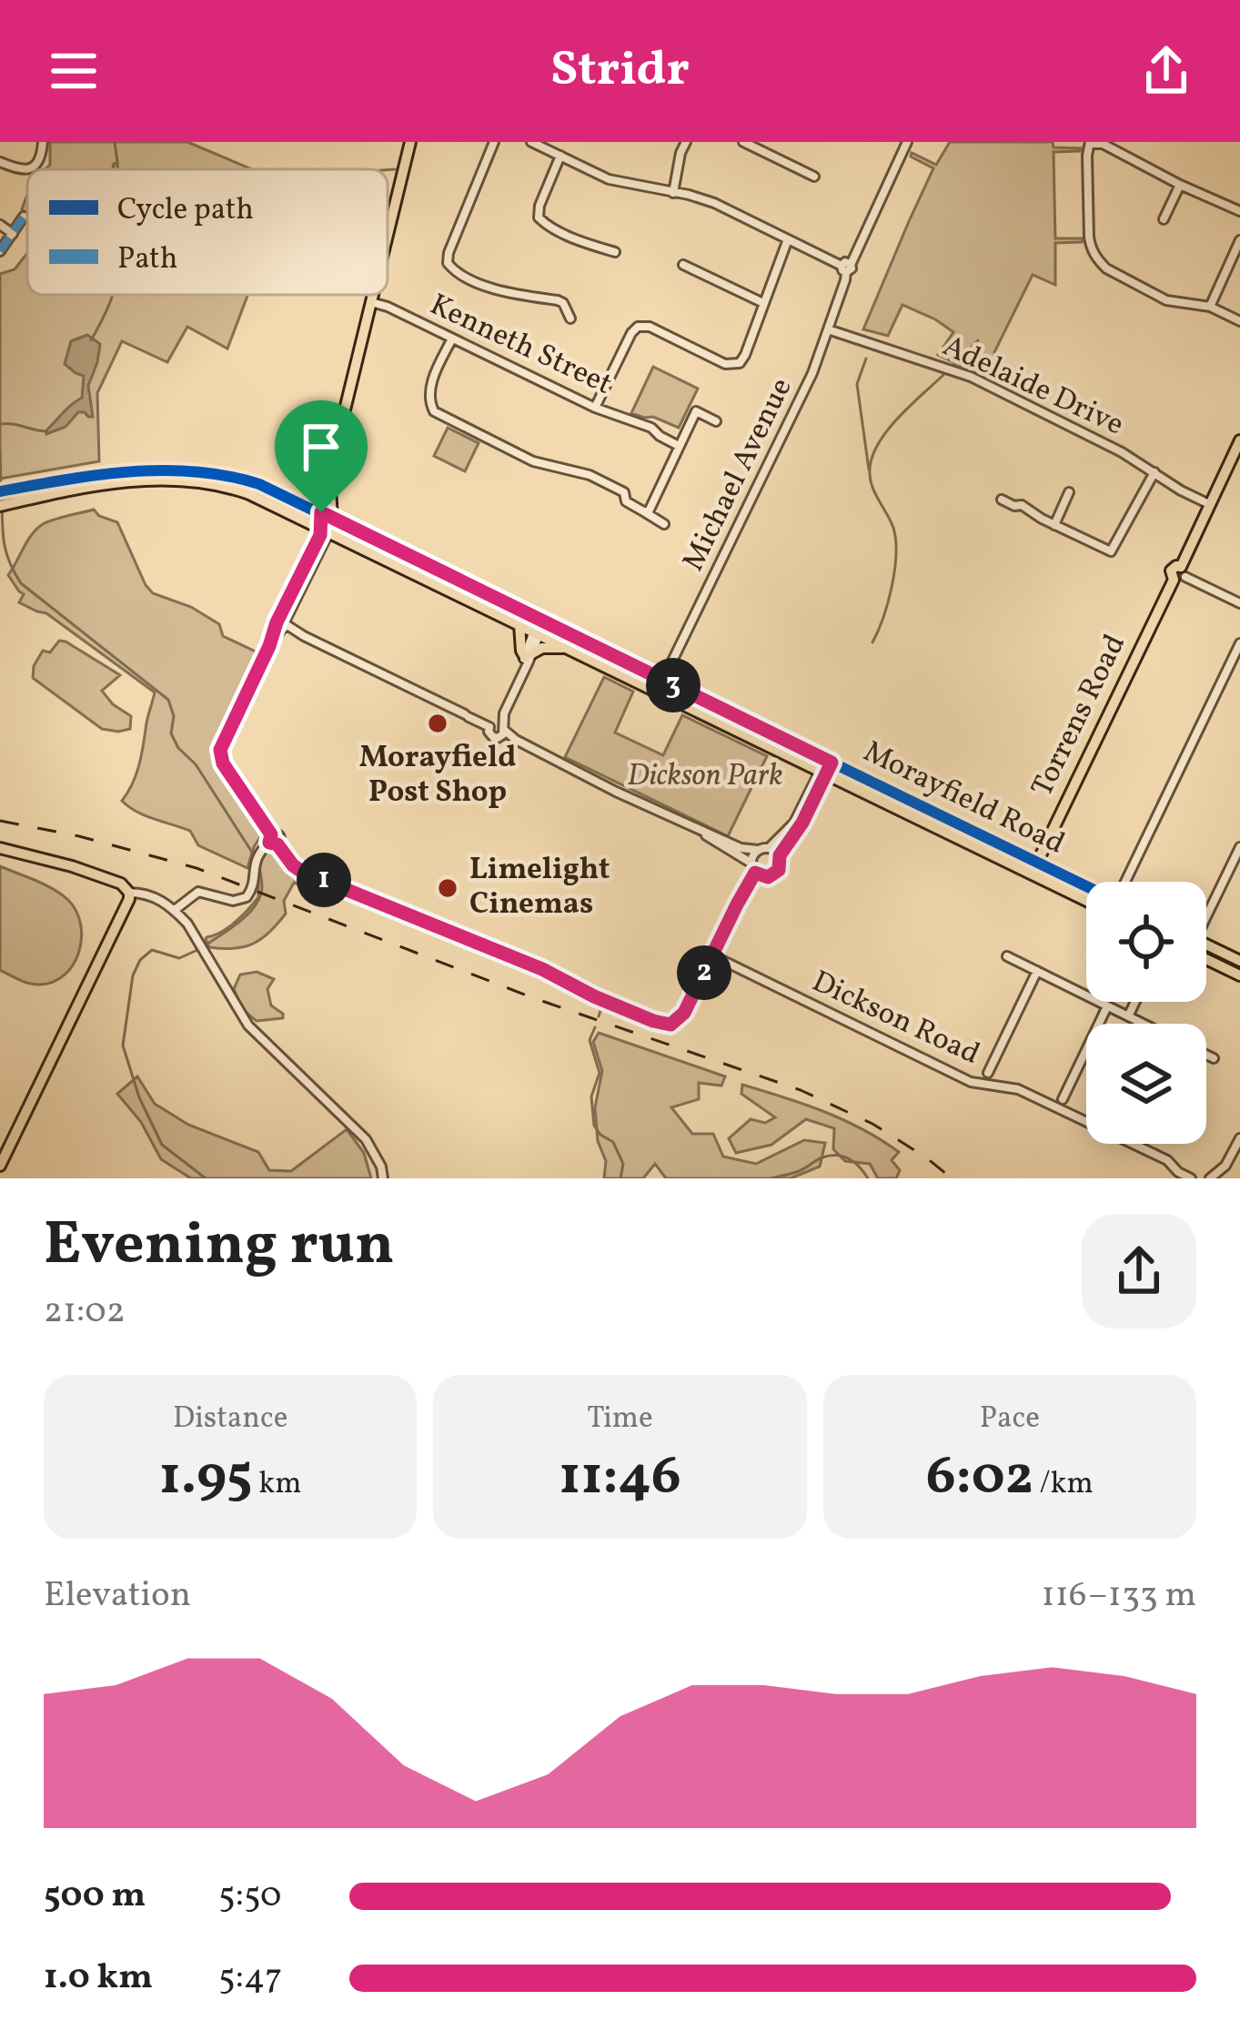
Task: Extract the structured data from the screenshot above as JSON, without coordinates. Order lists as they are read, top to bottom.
{
  "streets": {
    "main road": ["Torrens Road", "Morayfield Road"],
    "street": [
      "Kenneth Street",
      "Adelaide Drive",
      "Michael Avenue",
      "Dickson Road"
    ]
  },
  "crossings": [
    ["Adelaide Drive", "Michael Avenue"],
    ["Adelaide Drive", "Torrens Road"],
    ["Michael Avenue", "Morayfield Road"],
    ["Torrens Road", "Morayfield Road"]
  ],
  "parks": ["Dickson Park"],
  "places": ["Morayfield Post Shop", "Limelight Cinemas"],
  "legend": ["Cycle path", "Path"],
  "page": {
    "header": "Stridr",
    "pins": ["3", "1", "2"],
    "heading": ["Evening run", "21:02"],
    "stats": [
      ["Distance", "1.95 km"],
      ["Time", "11:46"],
      ["Pace", "6:02 /km"]
    ],
    "chart": ["Elevation", "116–133 m"],
    "list": [
      {
        "name": "500 m",
        "note": "5:50"
      },
      {
        "name": "1.0 km",
        "note": "5:47"
      }
    ]
  }
}
